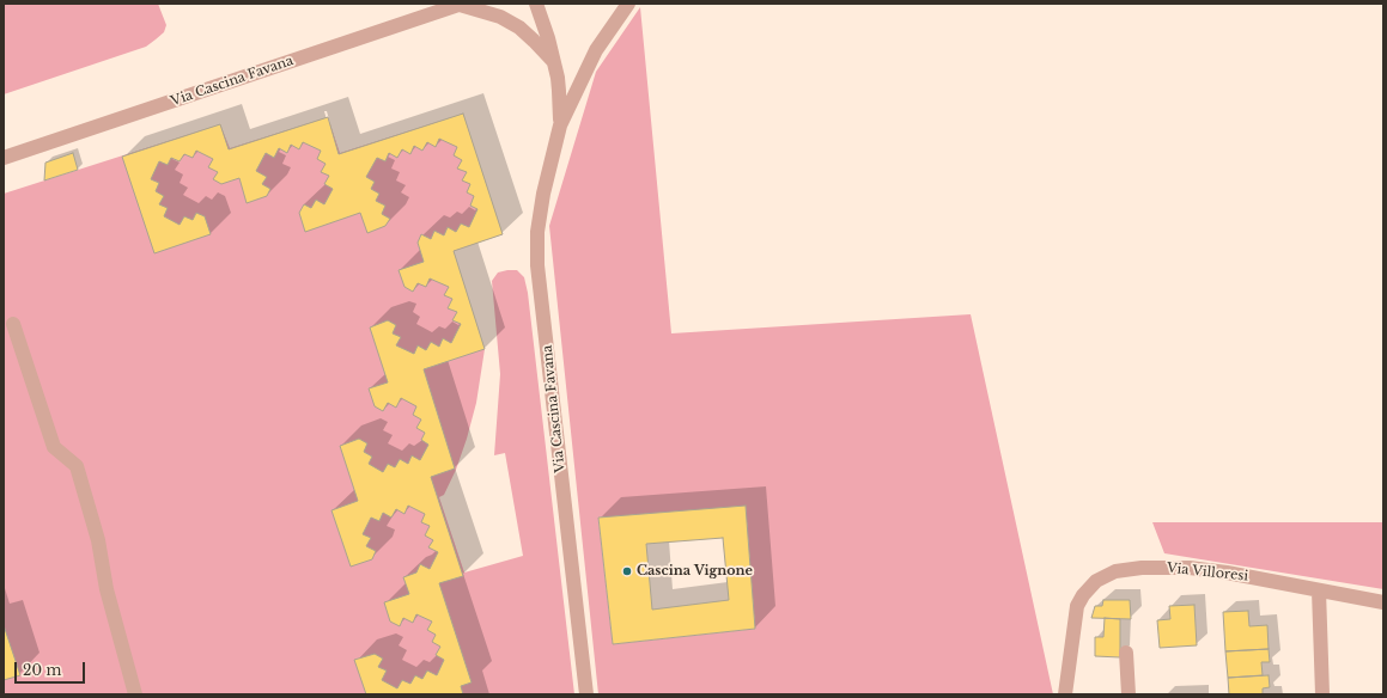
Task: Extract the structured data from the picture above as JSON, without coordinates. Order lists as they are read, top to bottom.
{
  "streets": {
    "street": ["Via Cascina Favana", "Via Villoresi"]
  },
  "places": ["Cascina Vignone"],
  "scale_bar": "20 m"
}
